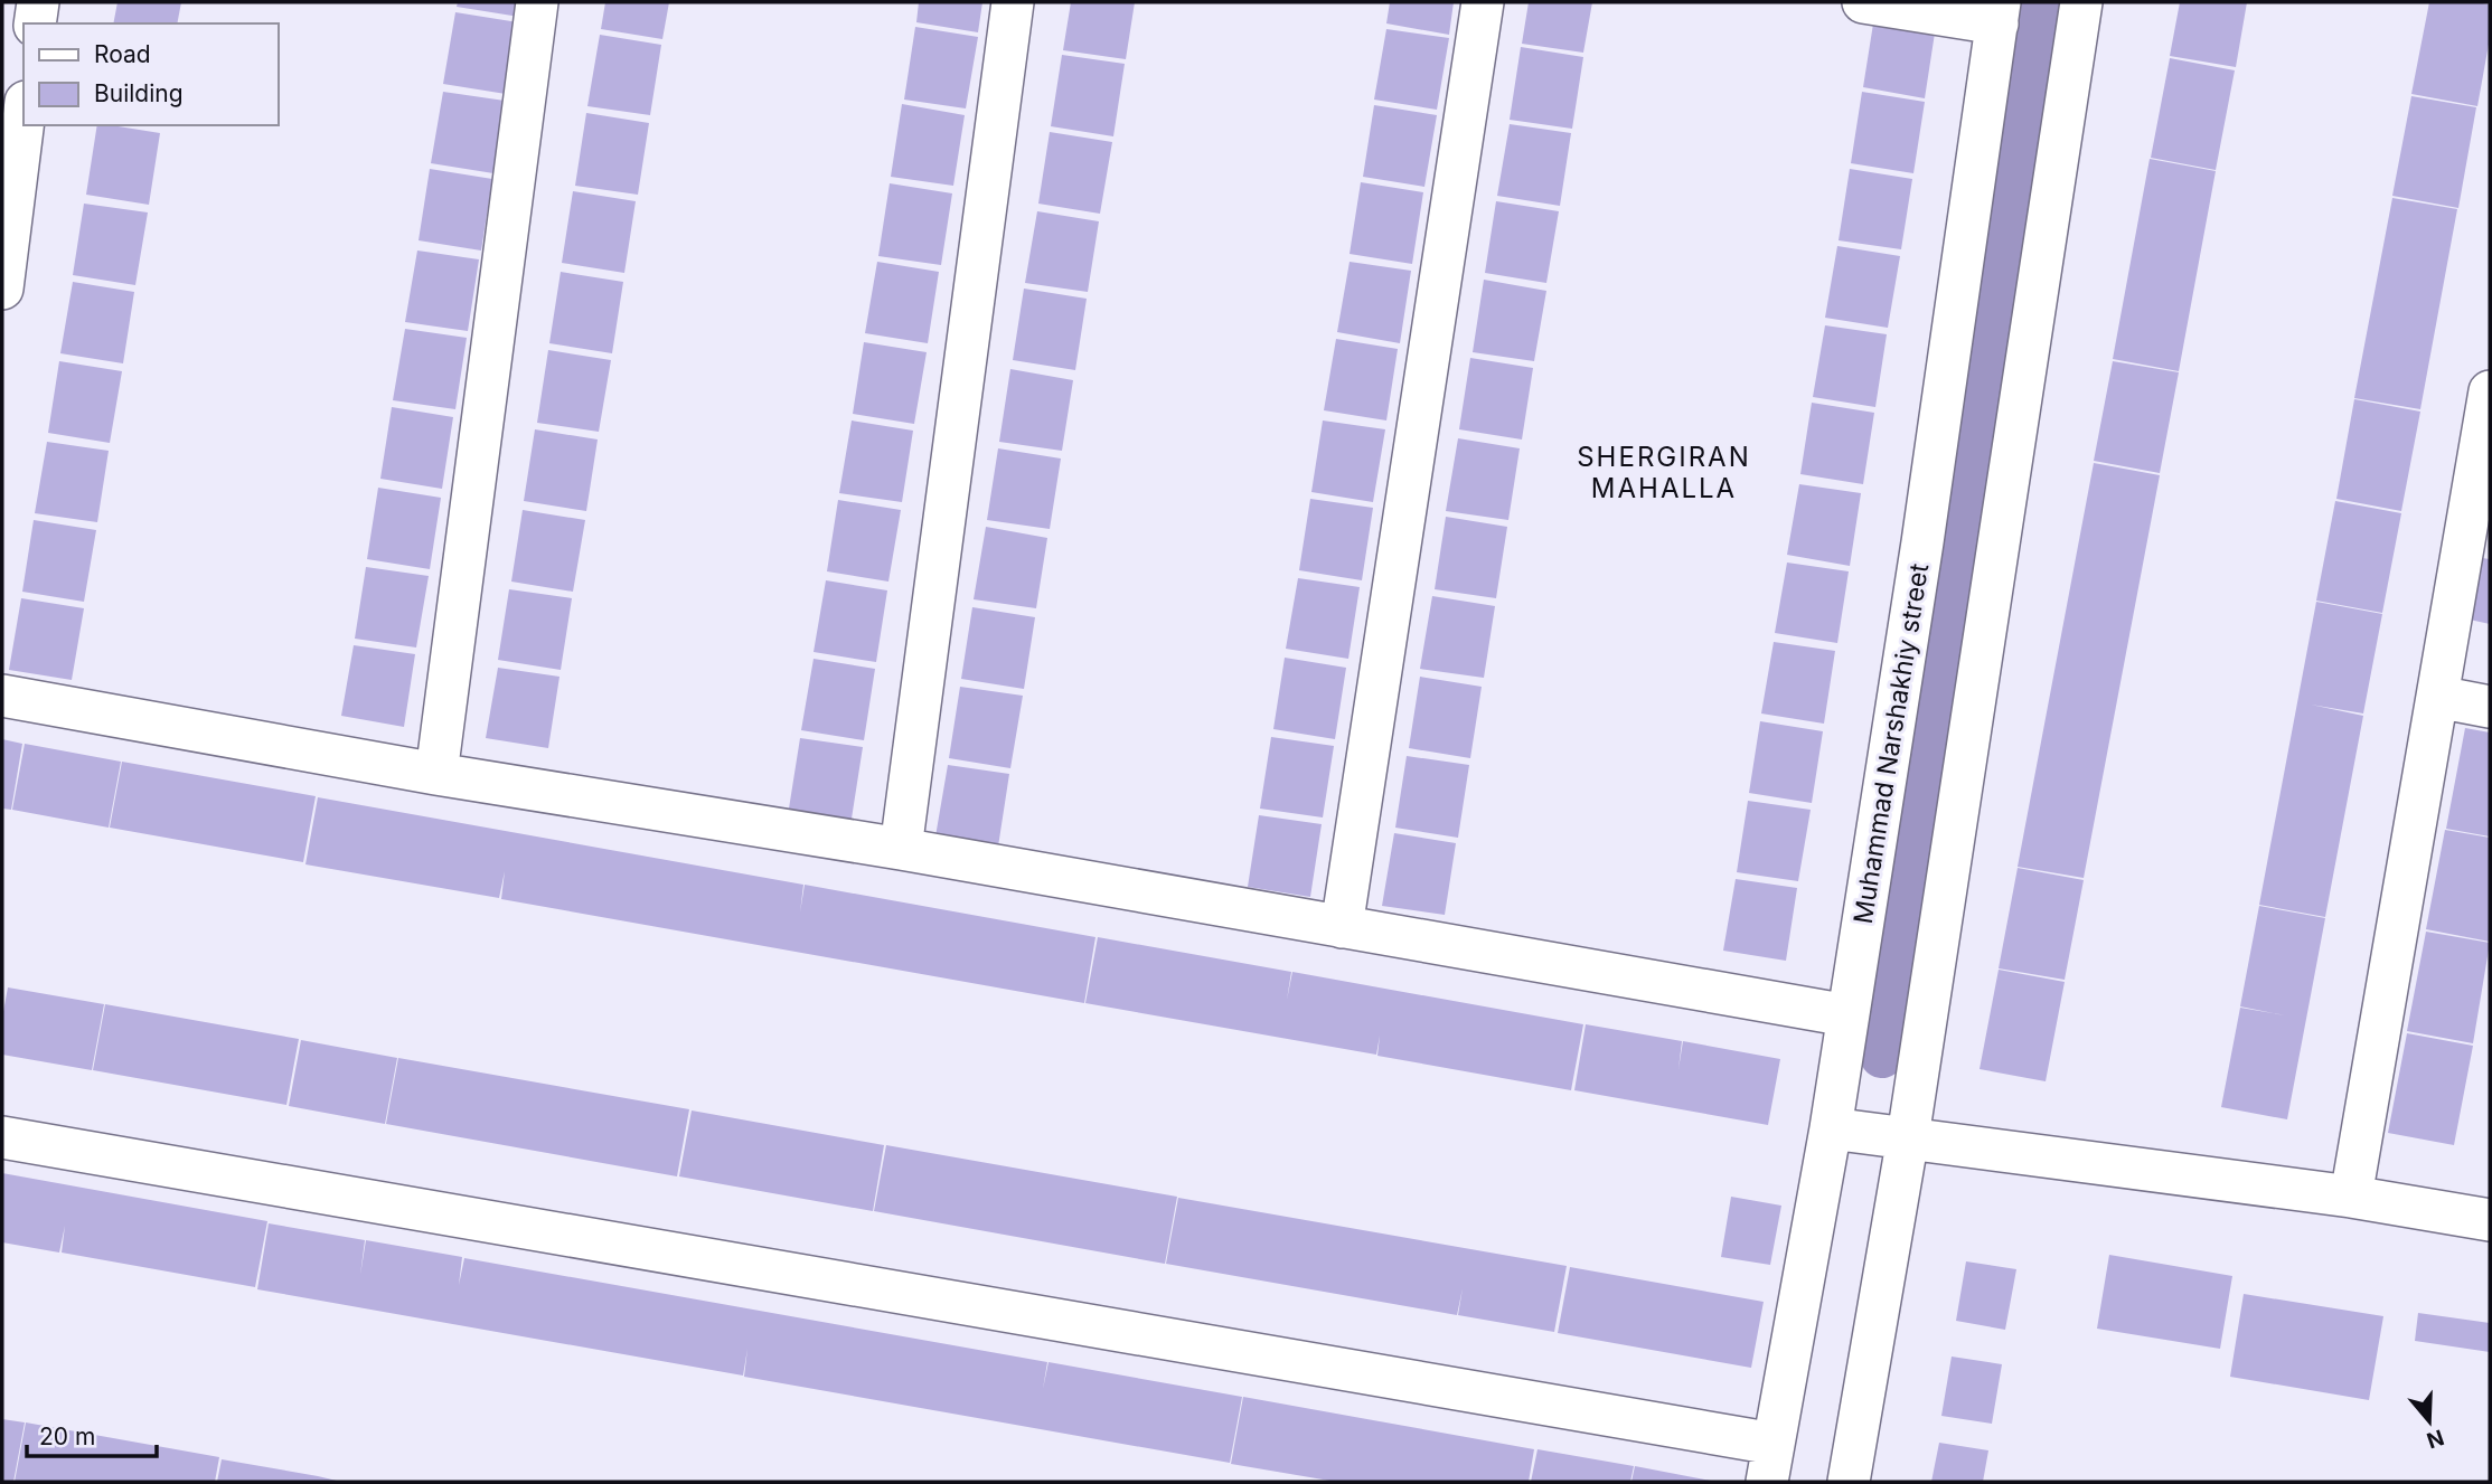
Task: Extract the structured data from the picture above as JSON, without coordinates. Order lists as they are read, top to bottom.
{
  "streets": {
    "street": ["Muhammad Narshakhiy street"]
  },
  "districts": ["SHERGIRAN MAHALLA"],
  "legend": ["Road", "Building"],
  "scale_bar": "20 m",
  "north": "bottom"
}
